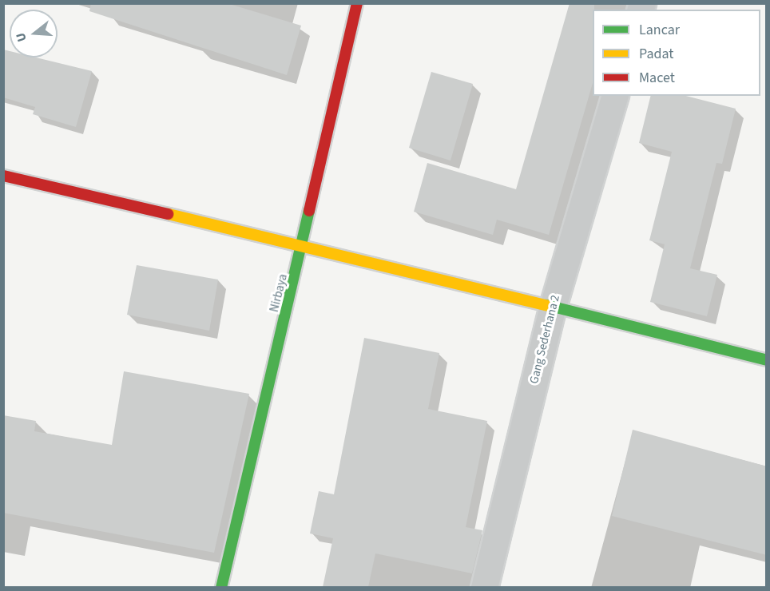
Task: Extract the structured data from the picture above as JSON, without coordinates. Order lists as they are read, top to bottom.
{
  "streets": {
    "street": ["Nirbaya", "Gang Sederhana 2"]
  },
  "legend": ["Lancar", "Padat", "Macet"],
  "north": "left"
}
